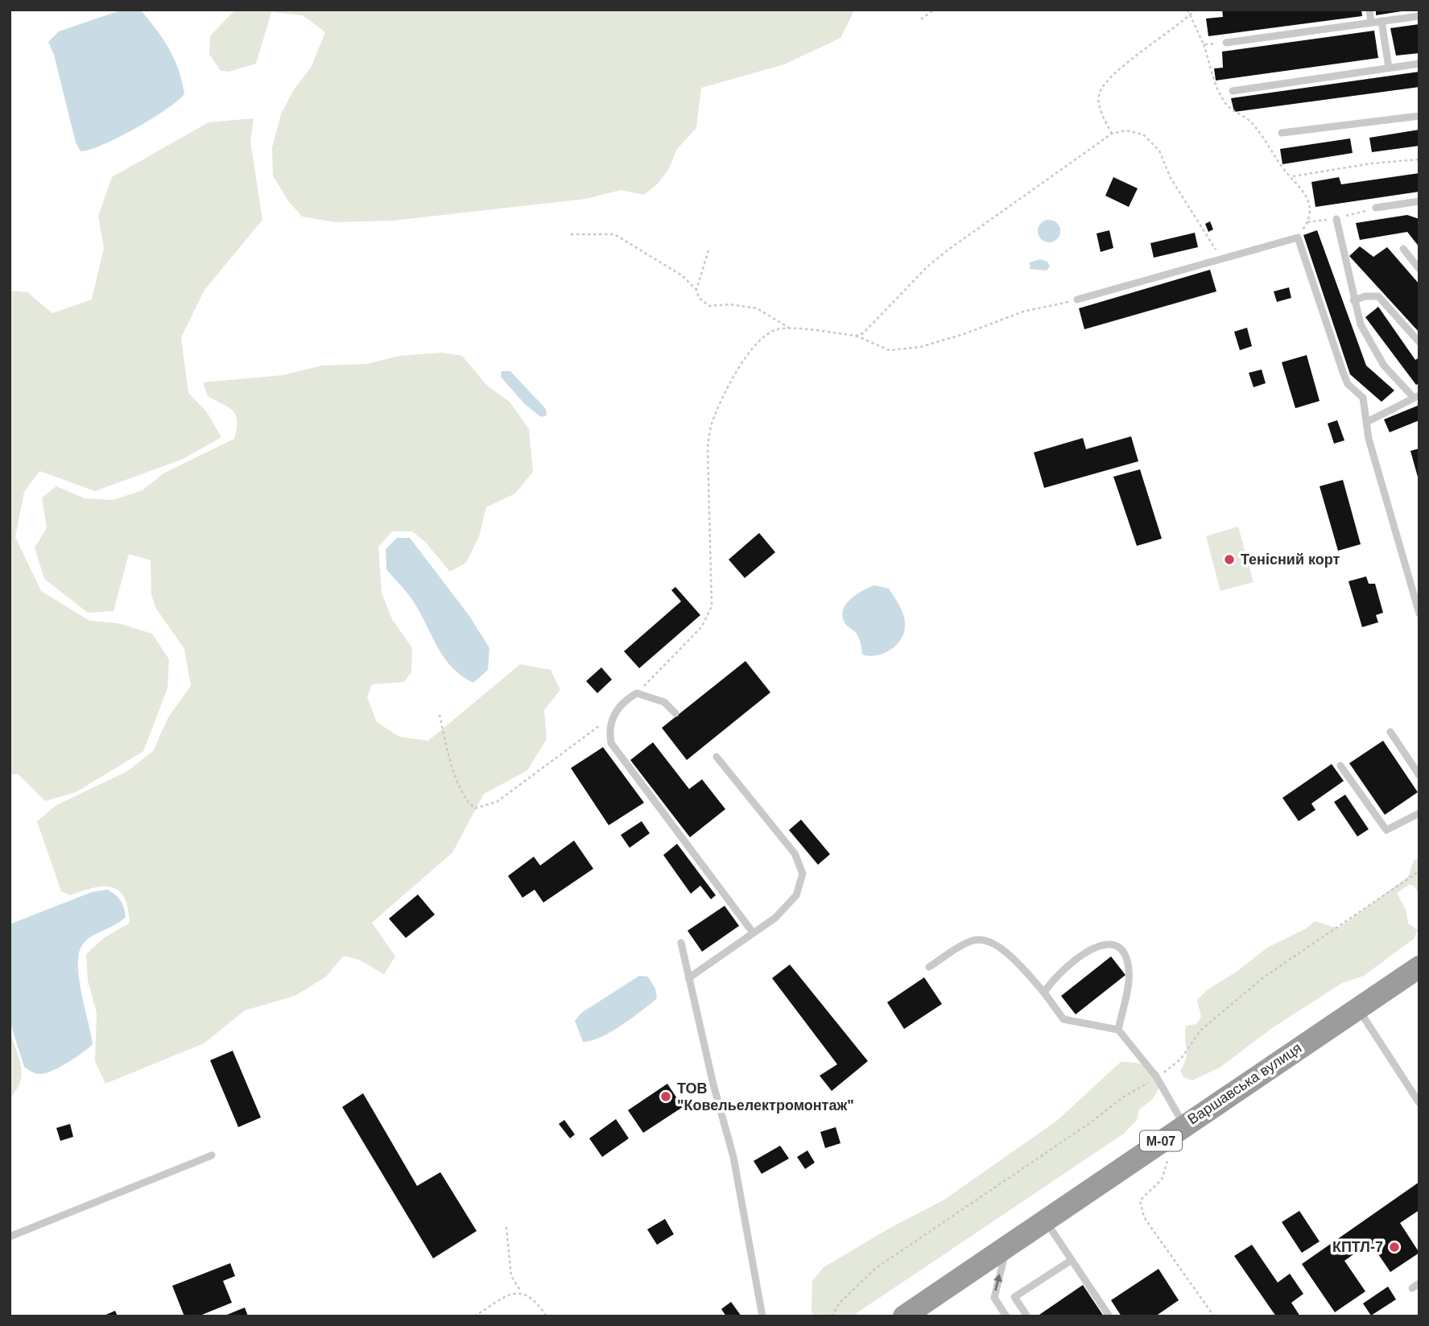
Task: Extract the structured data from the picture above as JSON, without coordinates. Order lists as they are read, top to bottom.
{
  "streets": {
    "highway": ["Варшавська вулиця", "М-07"]
  },
  "places": ["Тенісний корт", "ТОВ \"Ковельелектромонтаж\"", "КПТЛ-7"]
}
